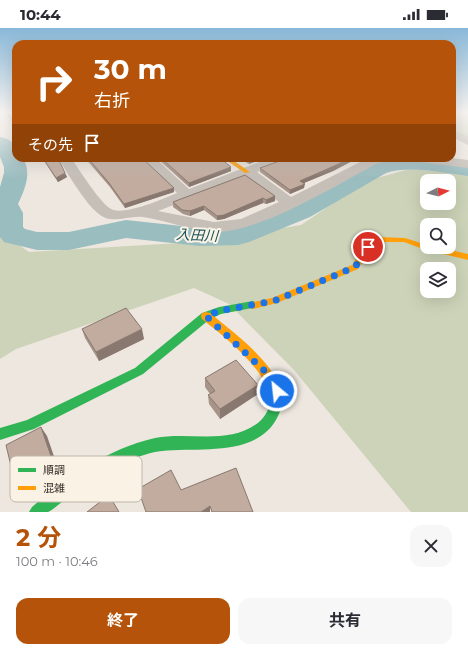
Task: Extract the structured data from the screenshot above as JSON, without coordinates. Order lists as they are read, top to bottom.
{
  "water": ["入田川"],
  "legend": ["順調", "混雑"],
  "north": "right",
  "page": {
    "status": "10:44",
    "turn": ["30 m", "右折"],
    "then": "その先",
    "heading": ["2 分", "100 m · 10:46"],
    "buttons": ["終了", "共有"]
  }
}
